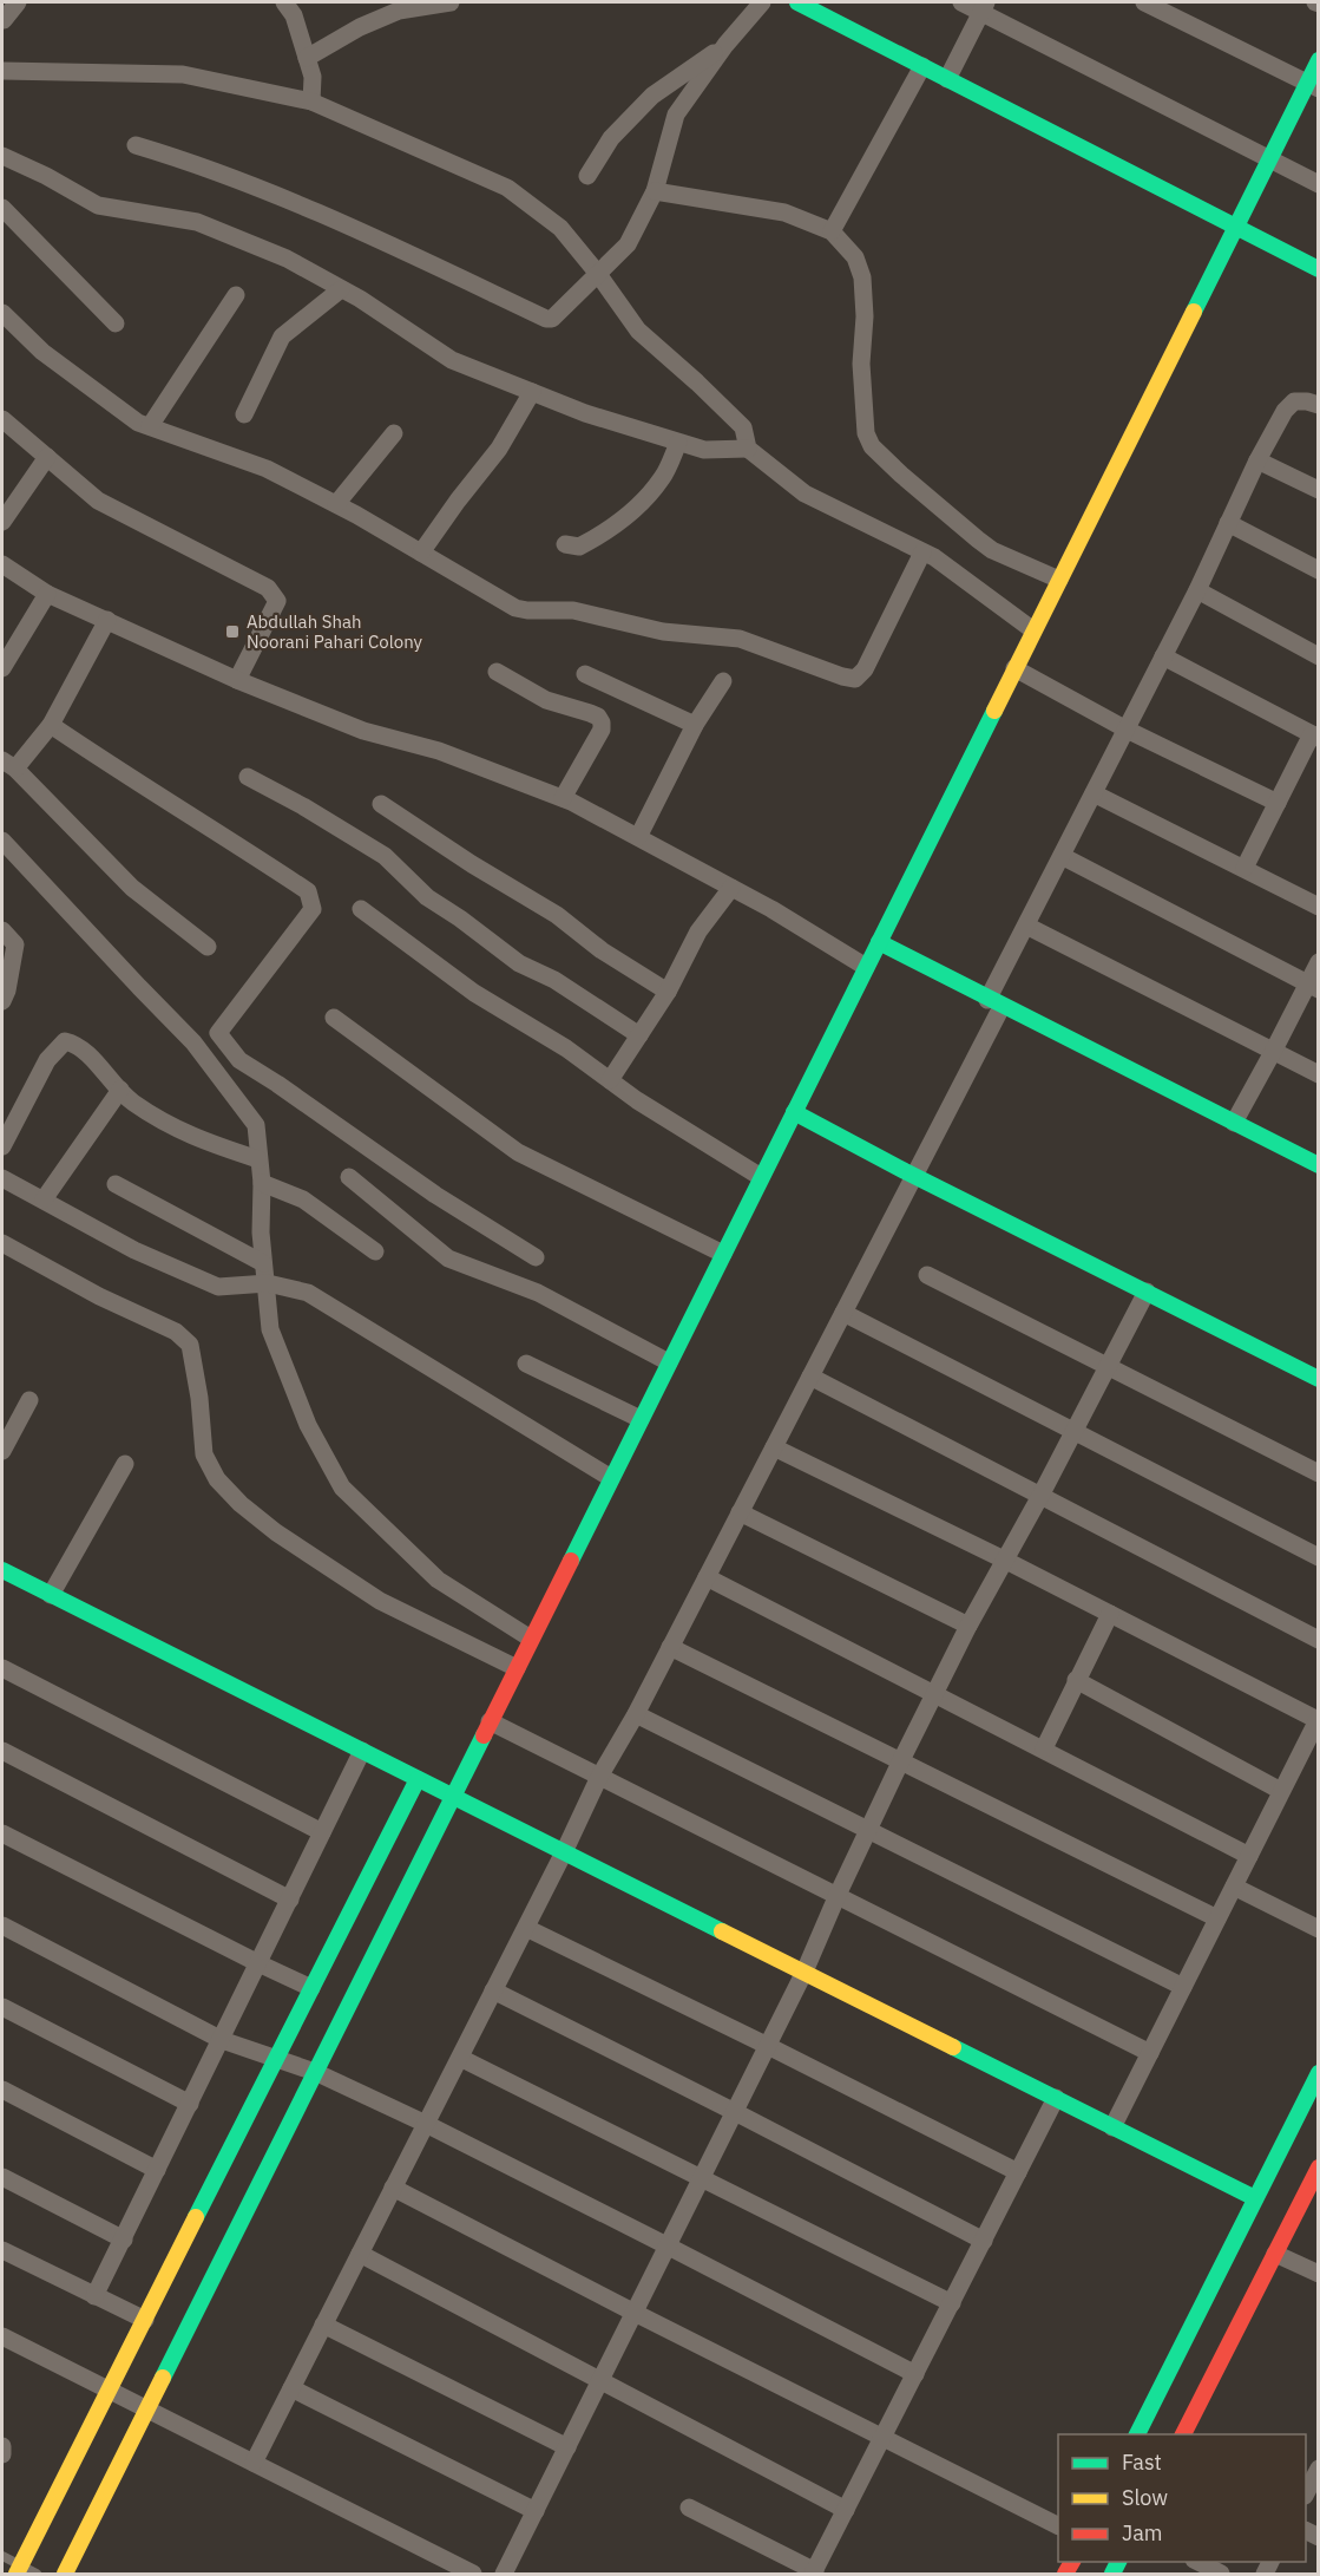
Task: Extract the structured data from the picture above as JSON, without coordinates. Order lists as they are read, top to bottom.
{
  "places": {
    "transit": ["Abdullah Shah Noorani Pahari Colony"]
  },
  "legend": ["Fast", "Slow", "Jam"]
}
